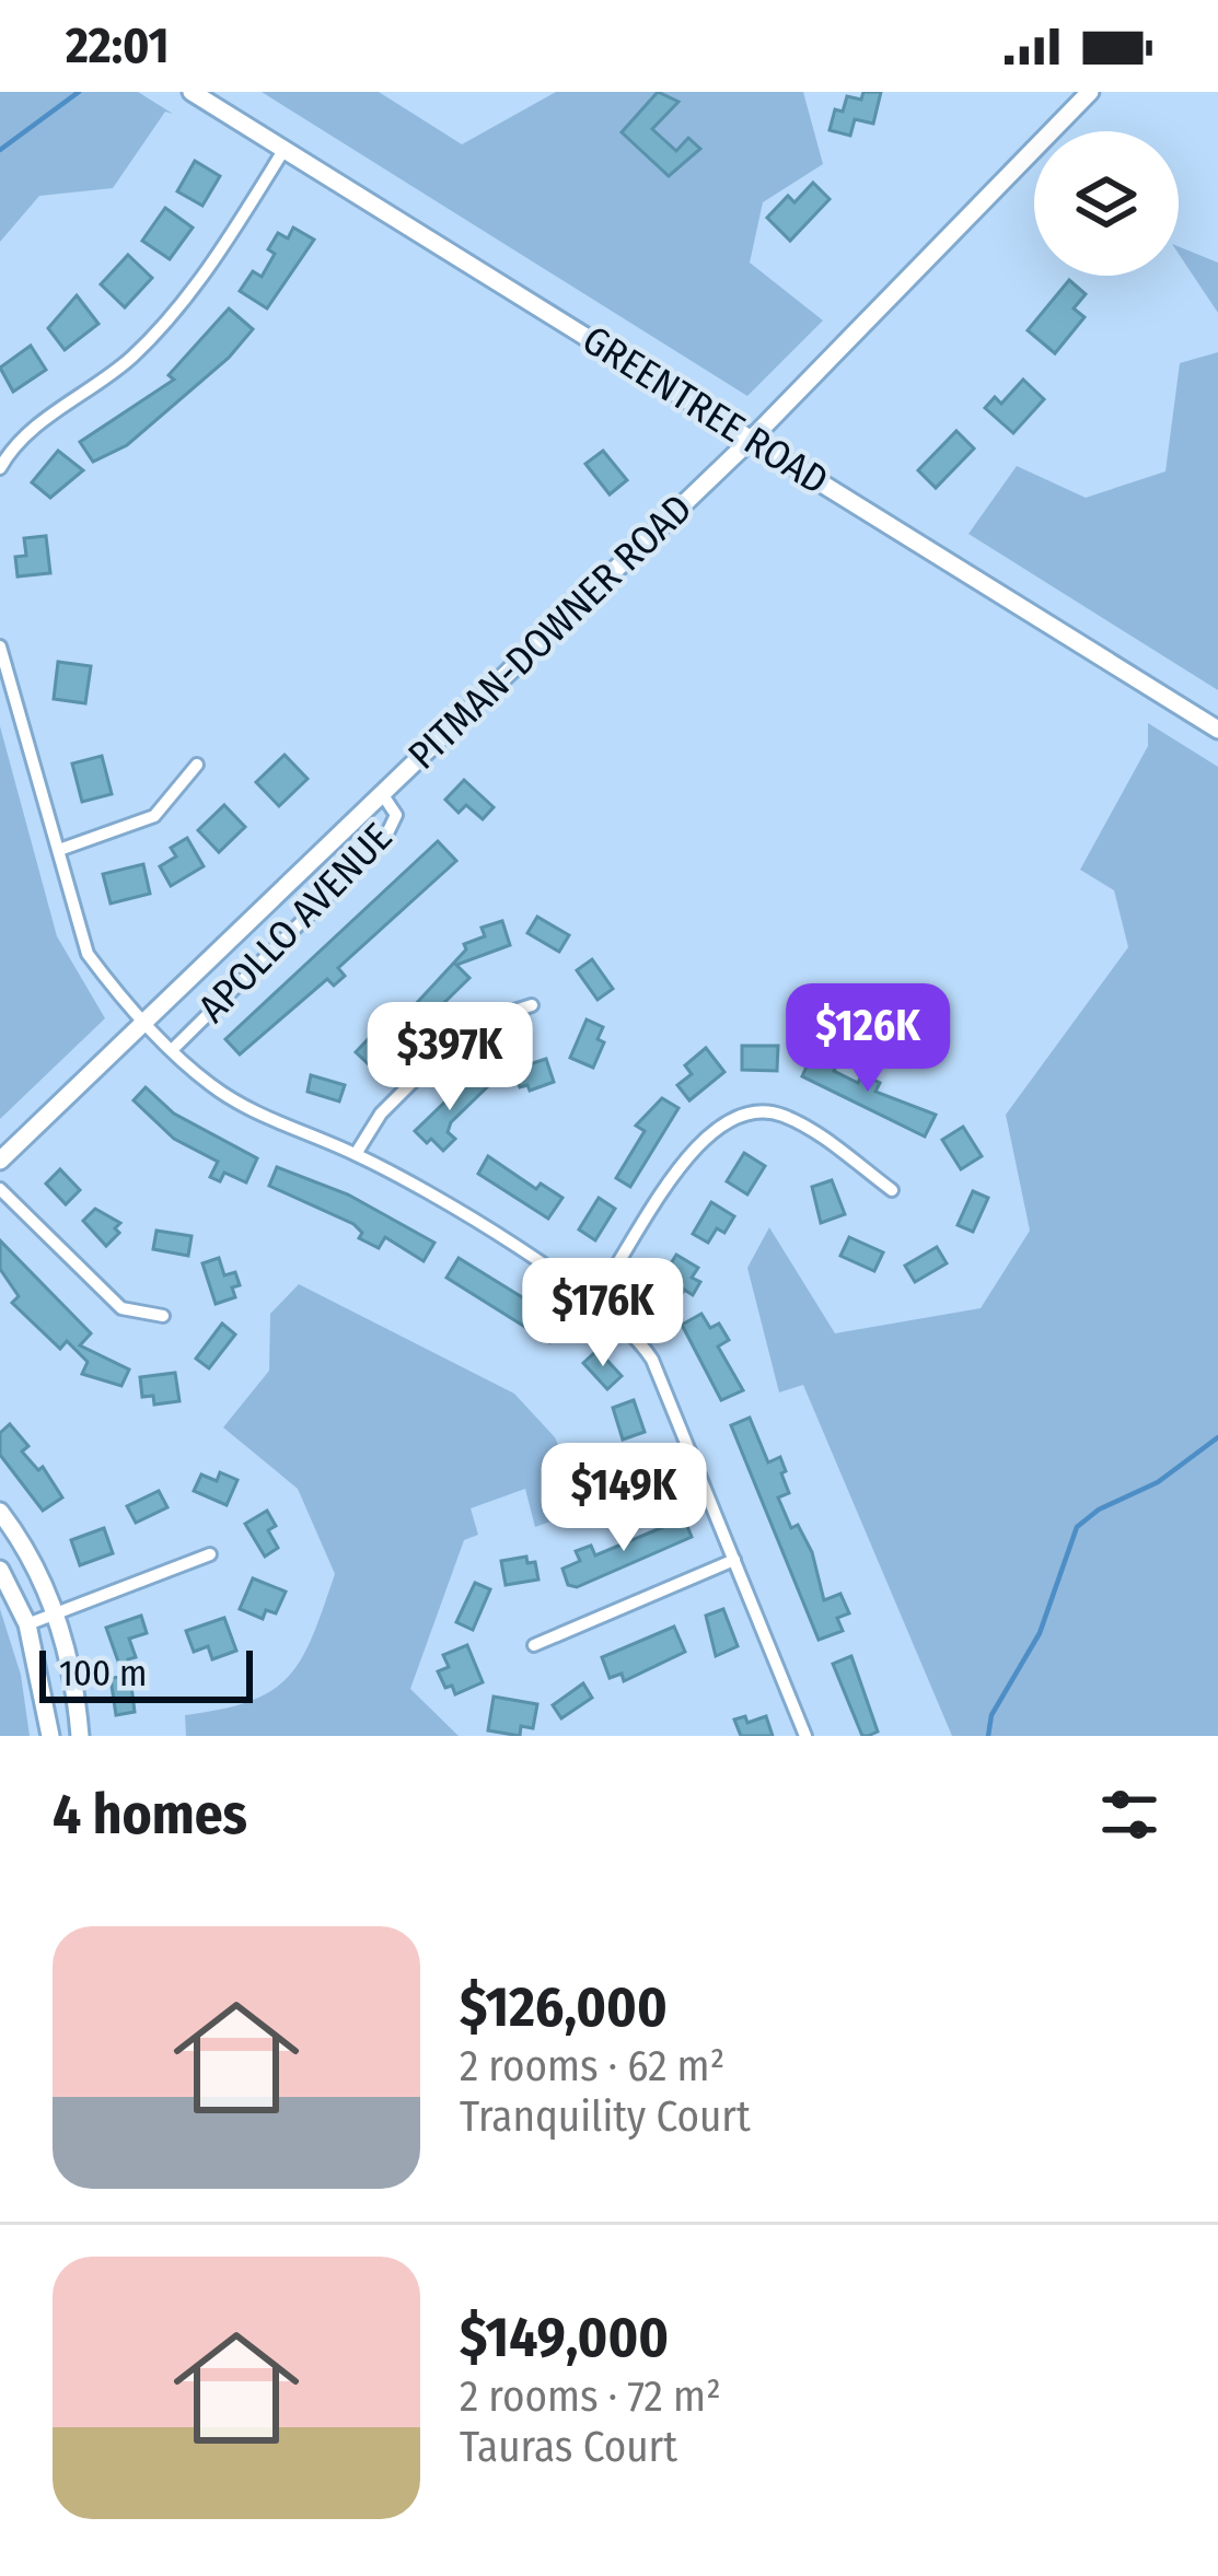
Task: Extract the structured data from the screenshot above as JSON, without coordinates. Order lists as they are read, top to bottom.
{
  "streets": {
    "street": ["GREENTREE ROAD", "PITMAN-DOWNER ROAD", "APOLLO AVENUE"]
  },
  "crossings": [
    ["GREENTREE ROAD", "PITMAN-DOWNER ROAD"],
    ["PITMAN-DOWNER ROAD", "APOLLO AVENUE"]
  ],
  "scale_bar": "100 m",
  "page": {
    "status": "22:01",
    "price": [
      "$126K",
      "$397K",
      "$176K",
      "$149K"
    ],
    "scale": "100 m",
    "heading": "4 homes",
    "list": [
      {
        "name": "$126,000",
        "note": "2 rooms · 62 m² · Tranquility Court"
      },
      {
        "name": "$149,000",
        "note": "2 rooms · 72 m² · Tauras Court"
      }
    ]
  }
}
